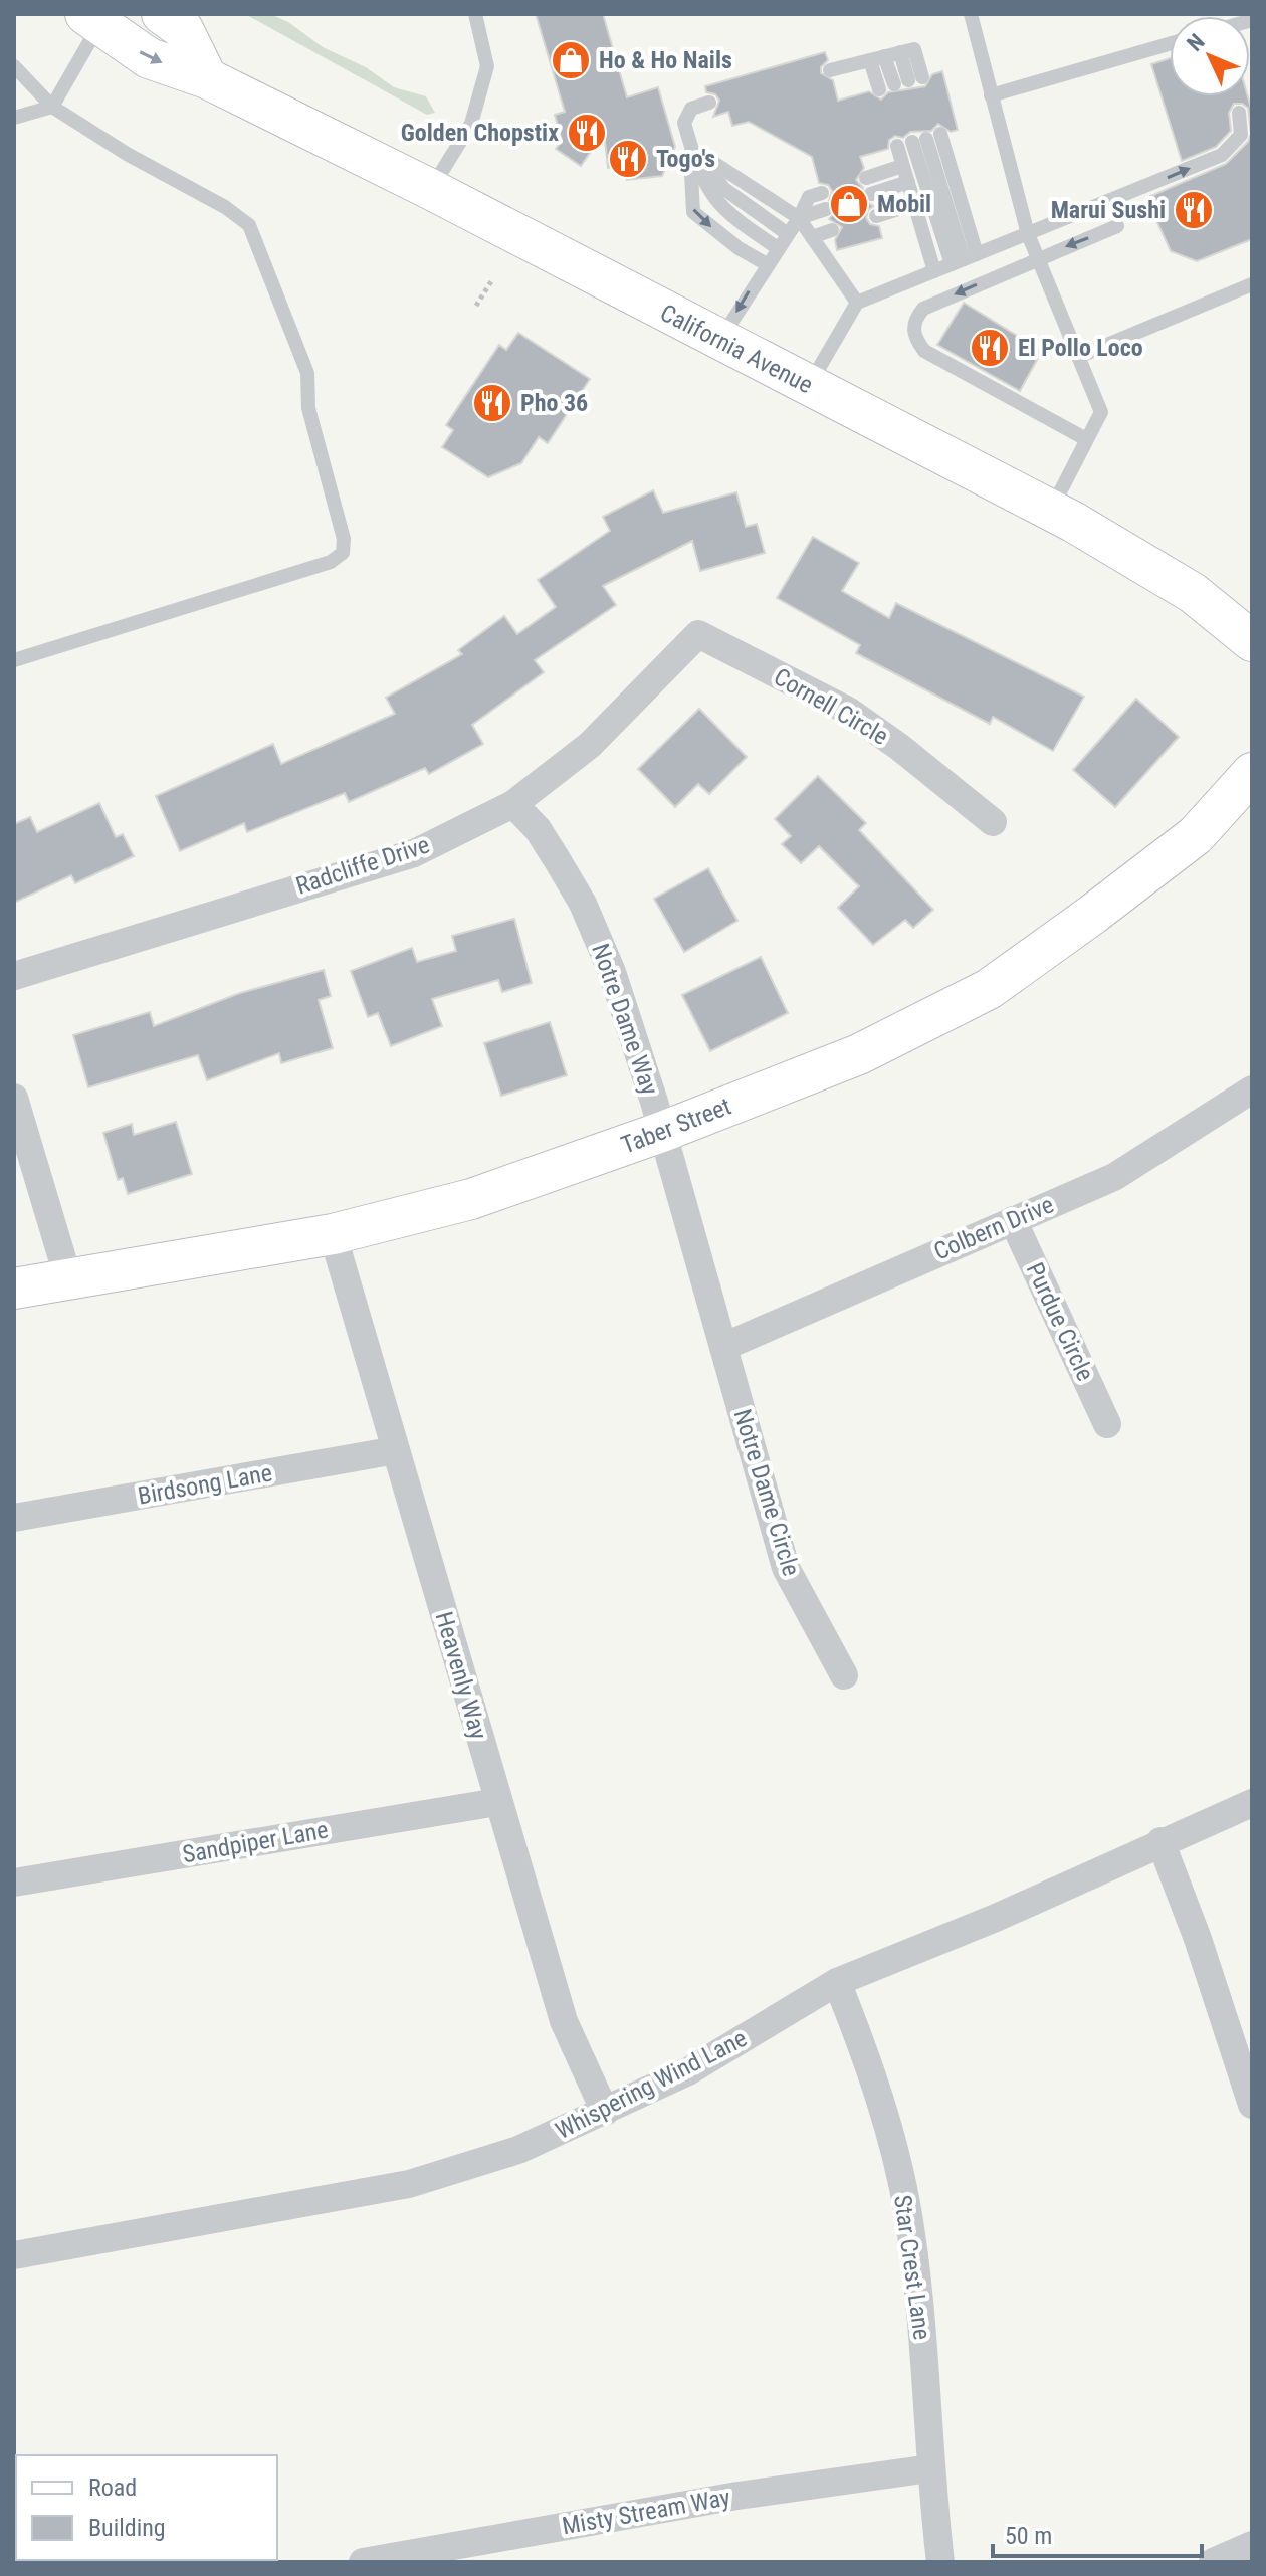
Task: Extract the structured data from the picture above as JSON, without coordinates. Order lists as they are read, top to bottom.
{
  "streets": {
    "main road": ["California Avenue", "Taber Street"],
    "street": [
      "Cornell Circle",
      "Radcliffe Drive",
      "Notre Dame Way",
      "Colbern Drive",
      "Purdue Circle",
      "Birdsong Lane",
      "Notre Dame Circle",
      "Heavenly Way",
      "Sandpiper Lane",
      "Whispering Wind Lane",
      "Star Crest Lane",
      "Misty Stream Way"
    ]
  },
  "crossings": [
    ["Cornell Circle", "Radcliffe Drive"],
    ["Radcliffe Drive", "Notre Dame Way"],
    ["Notre Dame Way", "Taber Street"],
    ["Notre Dame Way", "Colbern Drive"],
    ["Notre Dame Way", "Notre Dame Circle"],
    ["Taber Street", "Heavenly Way"],
    ["Colbern Drive", "Purdue Circle"],
    ["Colbern Drive", "Notre Dame Circle"],
    ["Birdsong Lane", "Heavenly Way"],
    ["Heavenly Way", "Sandpiper Lane"],
    ["Heavenly Way", "Whispering Wind Lane"],
    ["Whispering Wind Lane", "Star Crest Lane"],
    ["Star Crest Lane", "Misty Stream Way"]
  ],
  "places": {
    "shop": ["Ho & Ho Nails", "Mobil"],
    "restaurant": [
      "Golden Chopstix",
      "Togo's",
      "Marui Sushi",
      "El Pollo Loco",
      "Pho 36"
    ]
  },
  "legend": ["Road", "Building"],
  "scale_bar": "50 m",
  "north": "top left"
}
